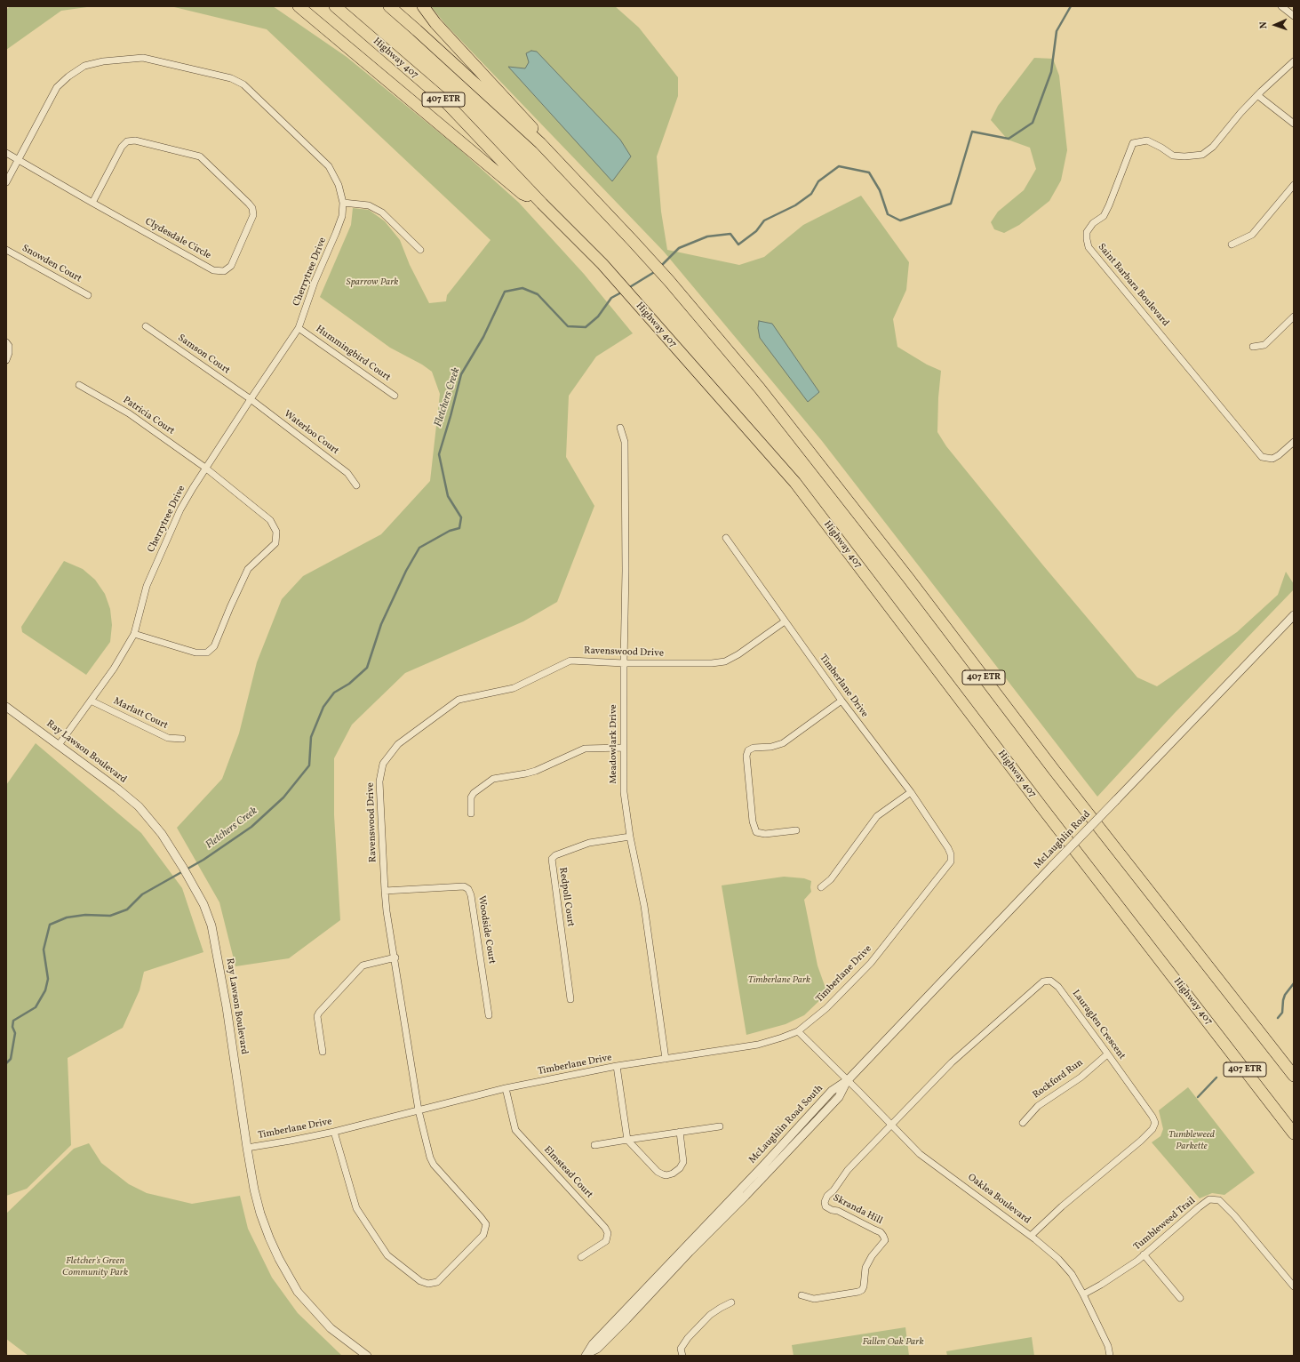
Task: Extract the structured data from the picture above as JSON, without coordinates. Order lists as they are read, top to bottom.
{
  "streets": {
    "highway": ["Highway 407", "407 ETR"],
    "street": [
      "Clydesdale Circle",
      "Snowden Court",
      "Cherrytree Drive",
      "Saint Barbara Boulevard",
      "Hummingbird Court",
      "Samson Court",
      "Patricia Court",
      "Waterloo Court",
      "Ravenswood Drive",
      "Timberlane Drive",
      "Marlatt Court",
      "Meadowlark Drive",
      "Ray Lawson Boulevard",
      "McLaughlin Road",
      "Redpoll Court",
      "Woodside Court",
      "Lauraglen Crescent",
      "Rockford Run",
      "McLaughlin Road South",
      "Elmstead Court",
      "Oaklea Boulevard",
      "Skranda Hill",
      "Tumbleweed Trail"
    ]
  },
  "crossings": [
    ["Clydesdale Circle", "Cherrytree Drive"],
    ["Cherrytree Drive", "Hummingbird Court"],
    ["Cherrytree Drive", "Samson Court"],
    ["Cherrytree Drive", "Patricia Court"],
    ["Cherrytree Drive", "Waterloo Court"],
    ["Cherrytree Drive", "Marlatt Court"],
    ["Cherrytree Drive", "Ray Lawson Boulevard"],
    ["Samson Court", "Waterloo Court"],
    ["Ravenswood Drive", "Timberlane Drive"],
    ["Ravenswood Drive", "Meadowlark Drive"],
    ["Ravenswood Drive", "Woodside Court"],
    ["Timberlane Drive", "Meadowlark Drive"],
    ["Timberlane Drive", "Ray Lawson Boulevard"],
    ["Timberlane Drive", "Elmstead Court"],
    ["Timberlane Drive", "Oaklea Boulevard"],
    ["Meadowlark Drive", "Redpoll Court"],
    ["McLaughlin Road", "McLaughlin Road South"],
    ["McLaughlin Road", "Oaklea Boulevard"],
    ["Lauraglen Crescent", "Rockford Run"],
    ["Lauraglen Crescent", "Oaklea Boulevard"],
    ["Lauraglen Crescent", "Skranda Hill"],
    ["McLaughlin Road South", "Oaklea Boulevard"],
    ["Oaklea Boulevard", "Skranda Hill"],
    ["Oaklea Boulevard", "Tumbleweed Trail"]
  ],
  "water": ["Fletchers Creek"],
  "parks": [
    "Sparrow Park",
    "Timberlane Park",
    "Tumbleweed Parkette",
    "Fletcher's Green Community Park",
    "Fallen Oak Park"
  ],
  "north": "left"
}
